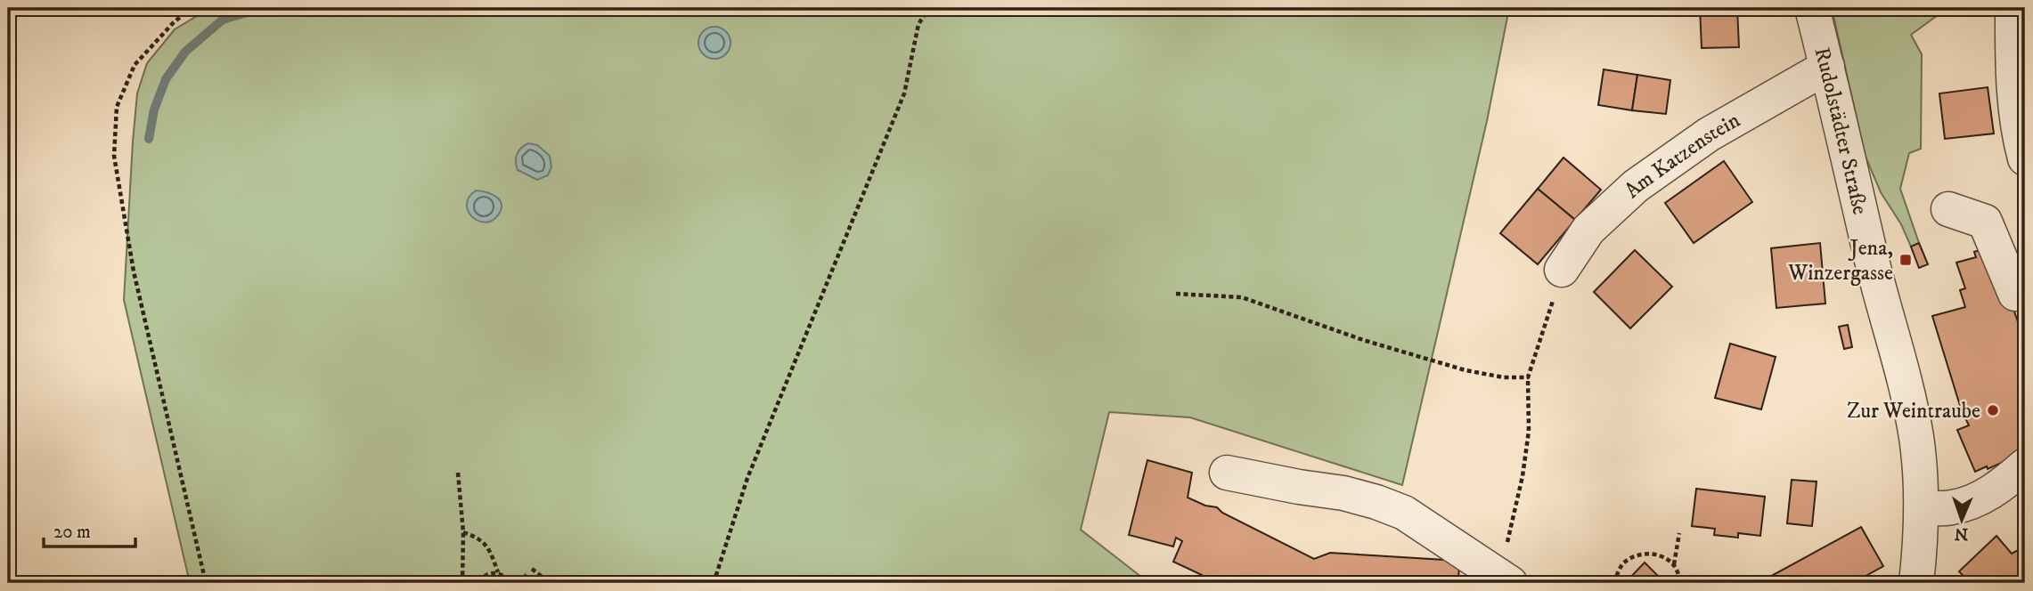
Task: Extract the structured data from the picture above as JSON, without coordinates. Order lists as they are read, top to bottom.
{
  "streets": {
    "street": ["Rudolstädter Straße", "Am Katzenstein"]
  },
  "crossings": [
    ["Rudolstädter Straße", "Am Katzenstein"]
  ],
  "places": {
    "transit": ["Jena, Winzergasse"],
    "other": ["Zur Weintraube"]
  },
  "scale_bar": "20 m",
  "north": "bottom"
}
